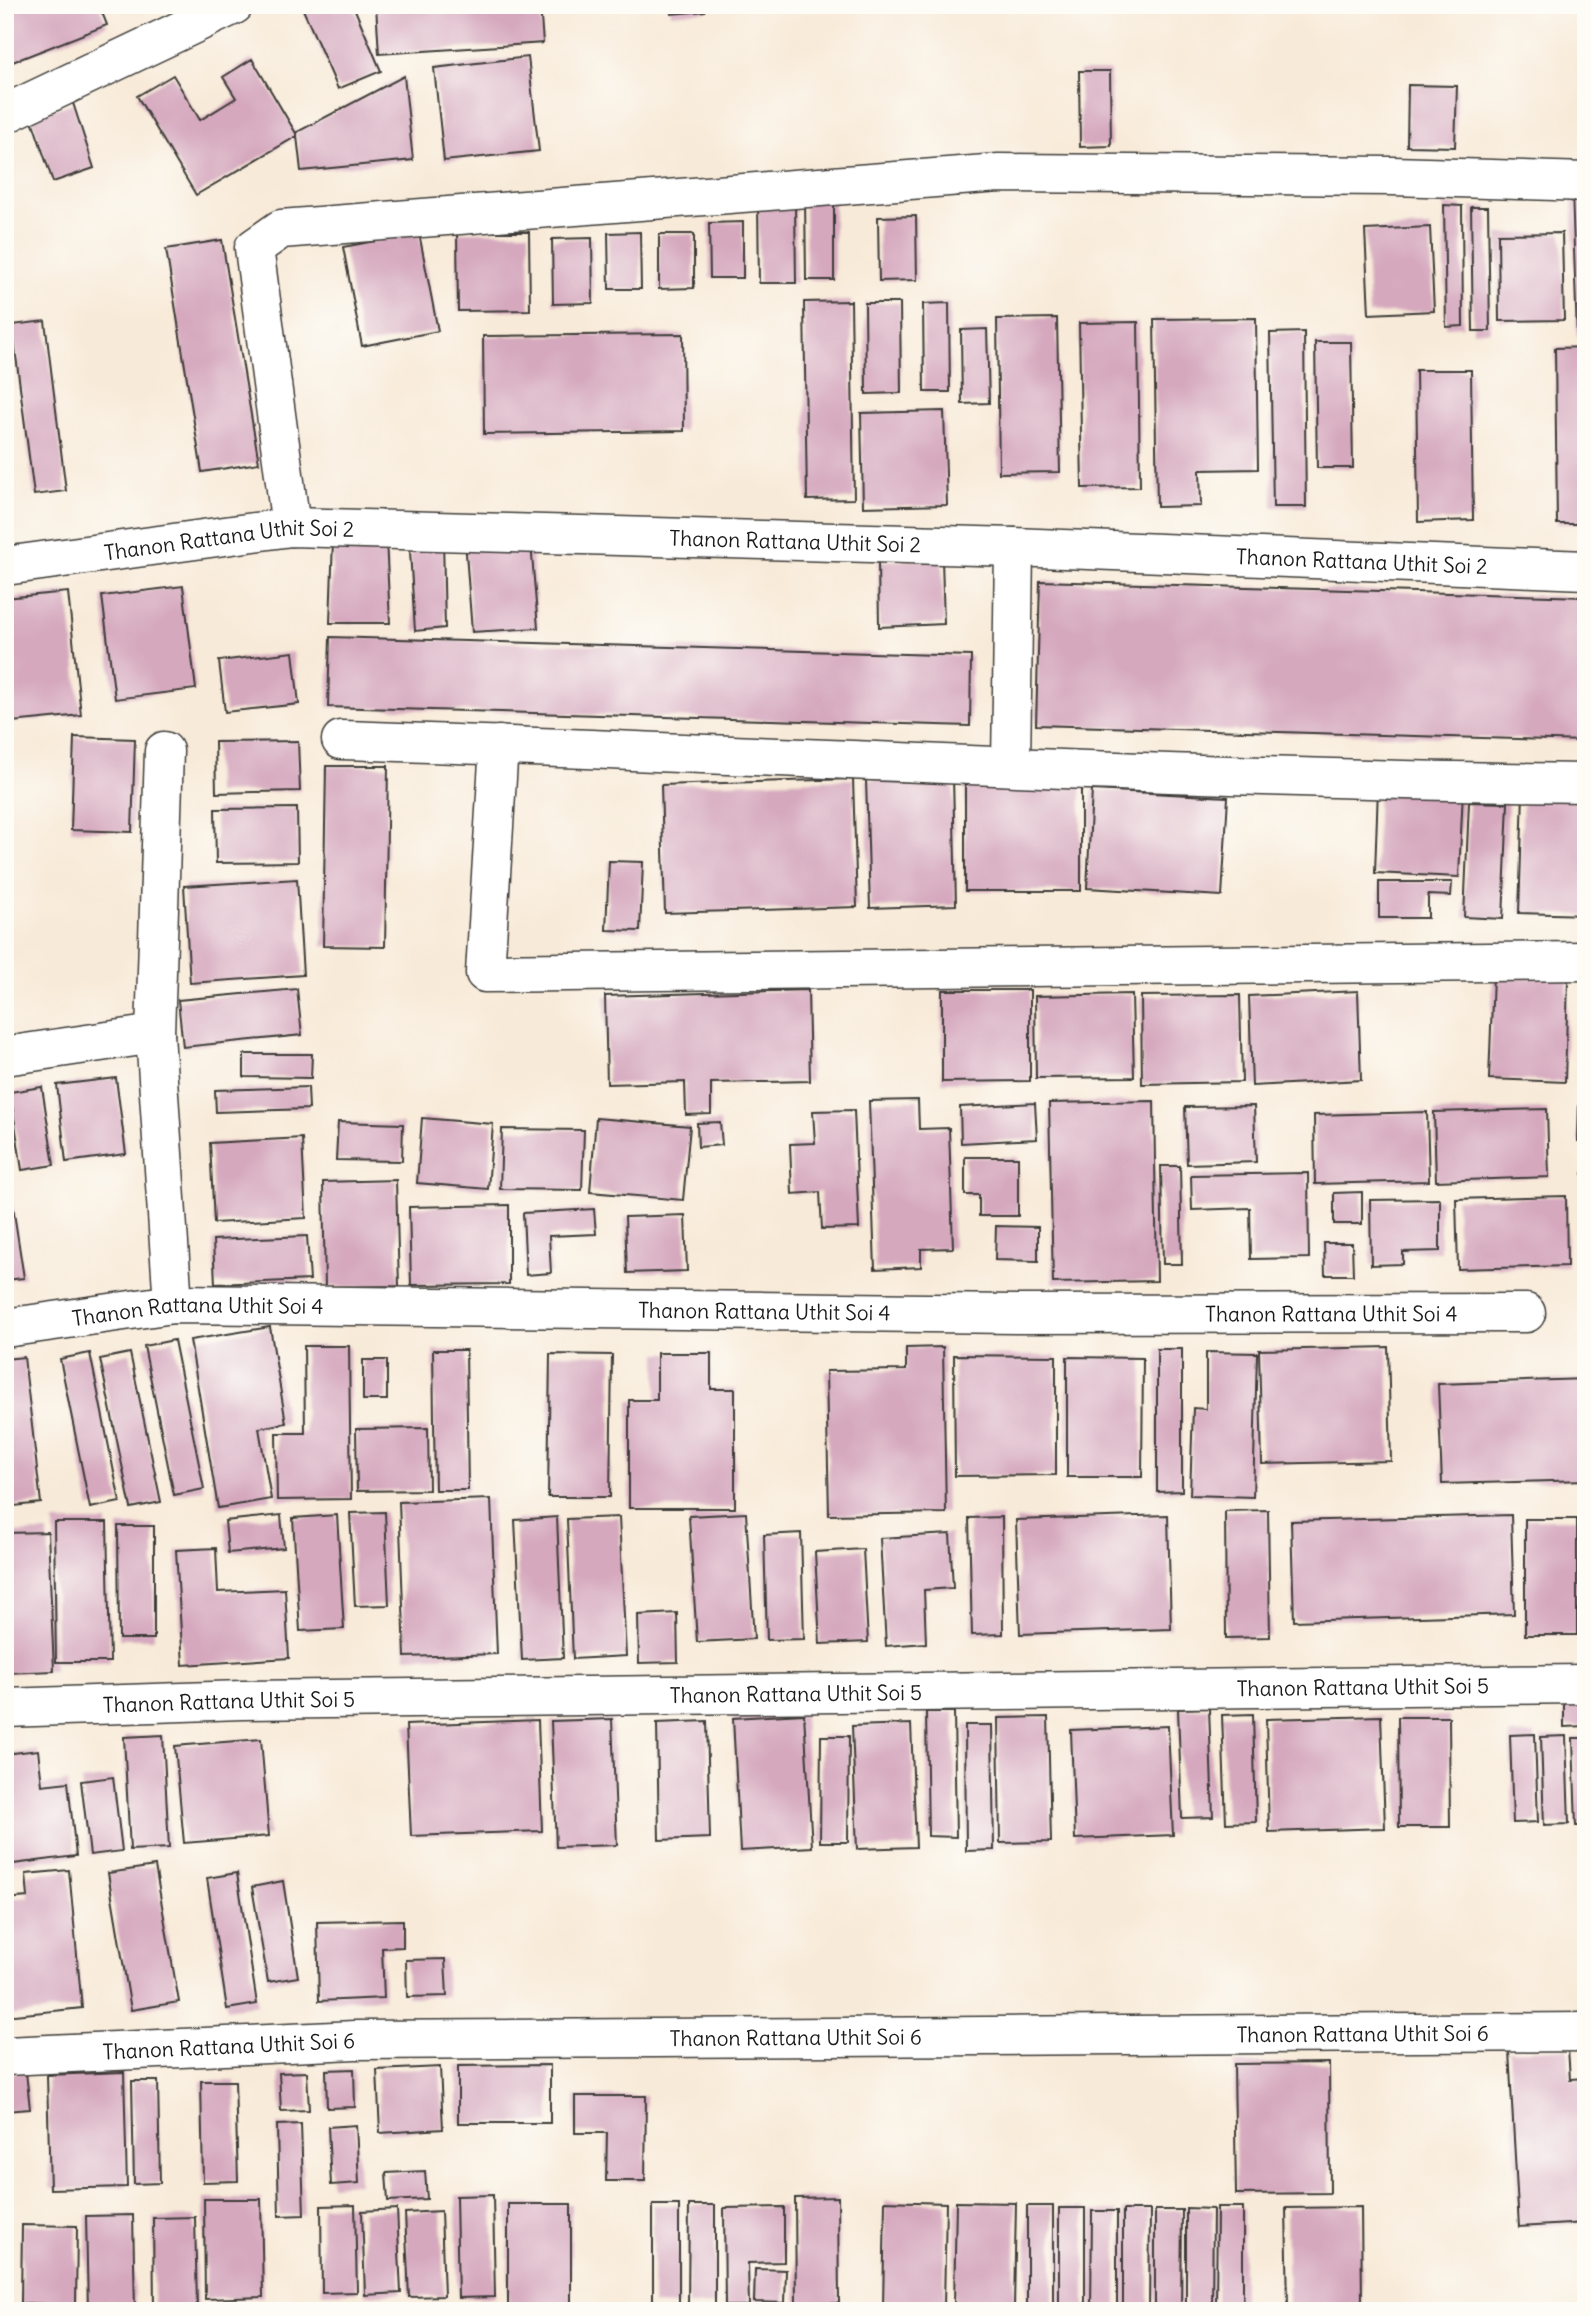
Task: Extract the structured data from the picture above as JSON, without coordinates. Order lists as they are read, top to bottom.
{
  "streets": {
    "street": [
      "Thanon Rattana Uthit Soi 2",
      "Thanon Rattana Uthit Soi 4",
      "Thanon Rattana Uthit Soi 5",
      "Thanon Rattana Uthit Soi 6"
    ]
  }
}
